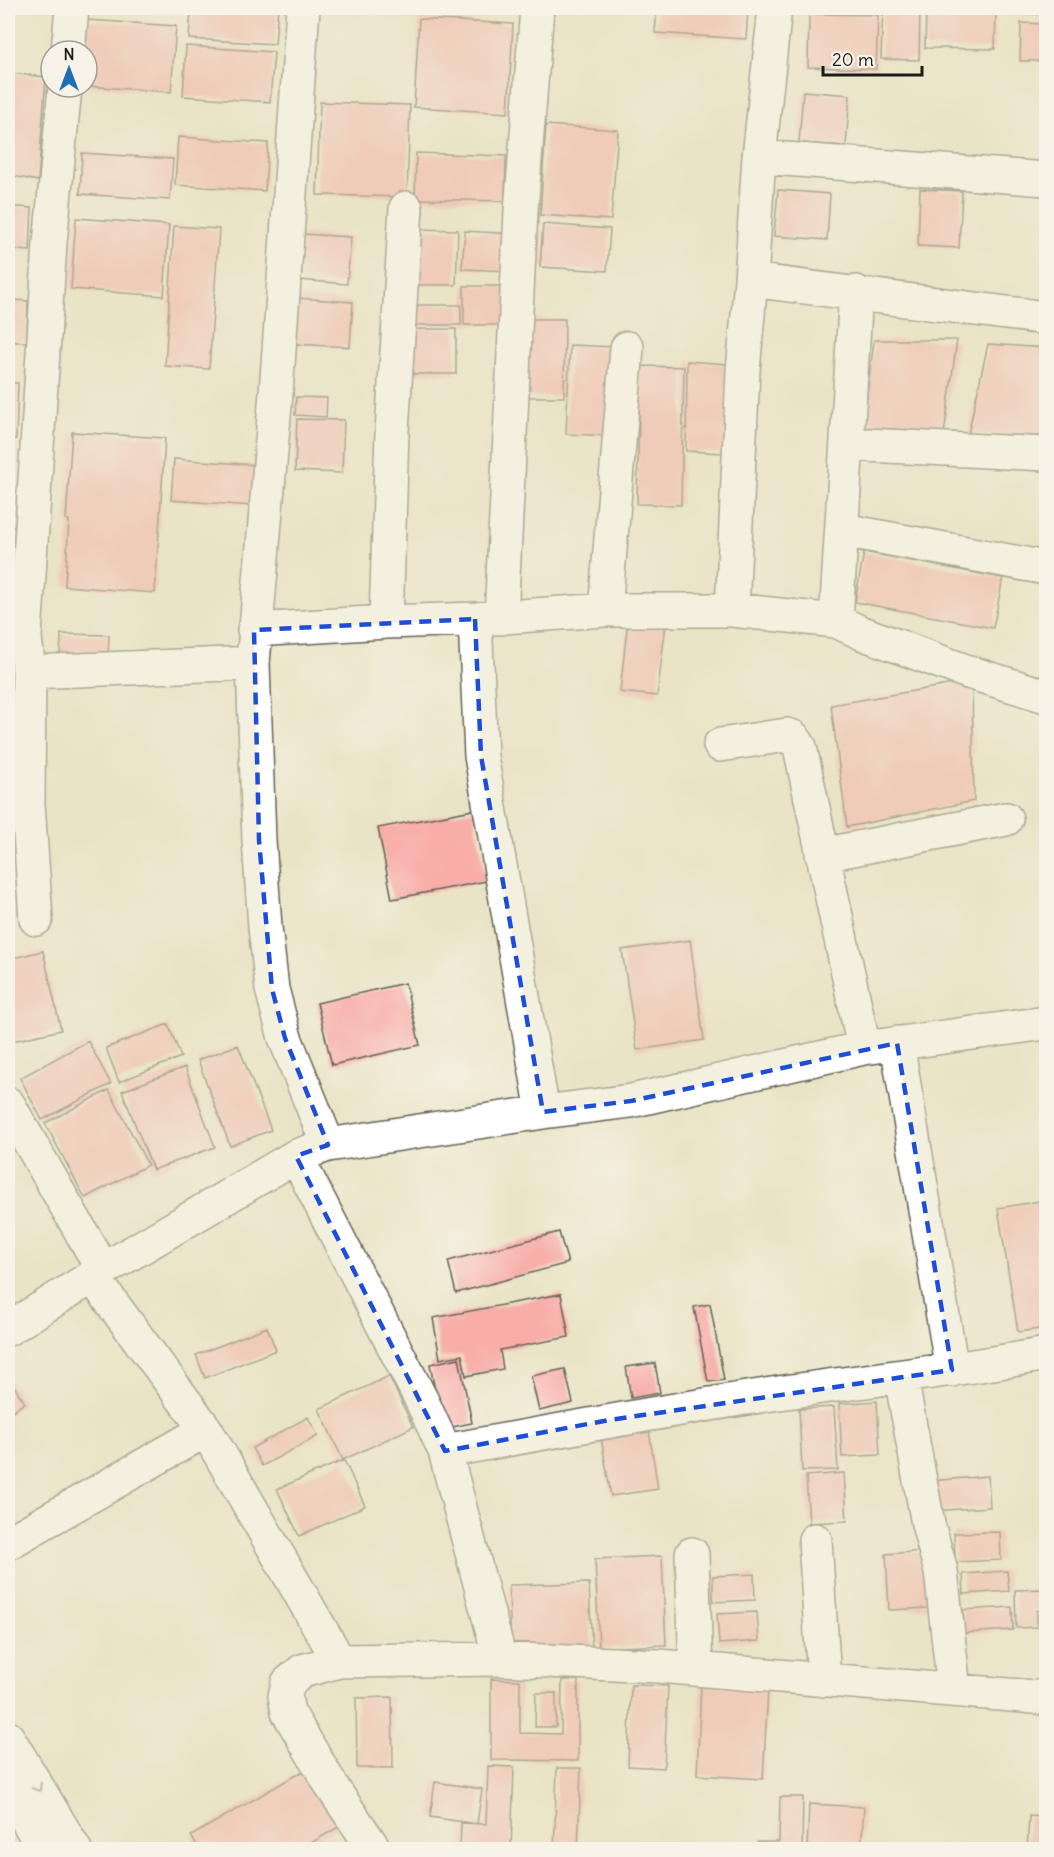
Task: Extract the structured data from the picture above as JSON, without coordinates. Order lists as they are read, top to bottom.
{
  "scale_bar": "20 m",
  "north": "top"
}
